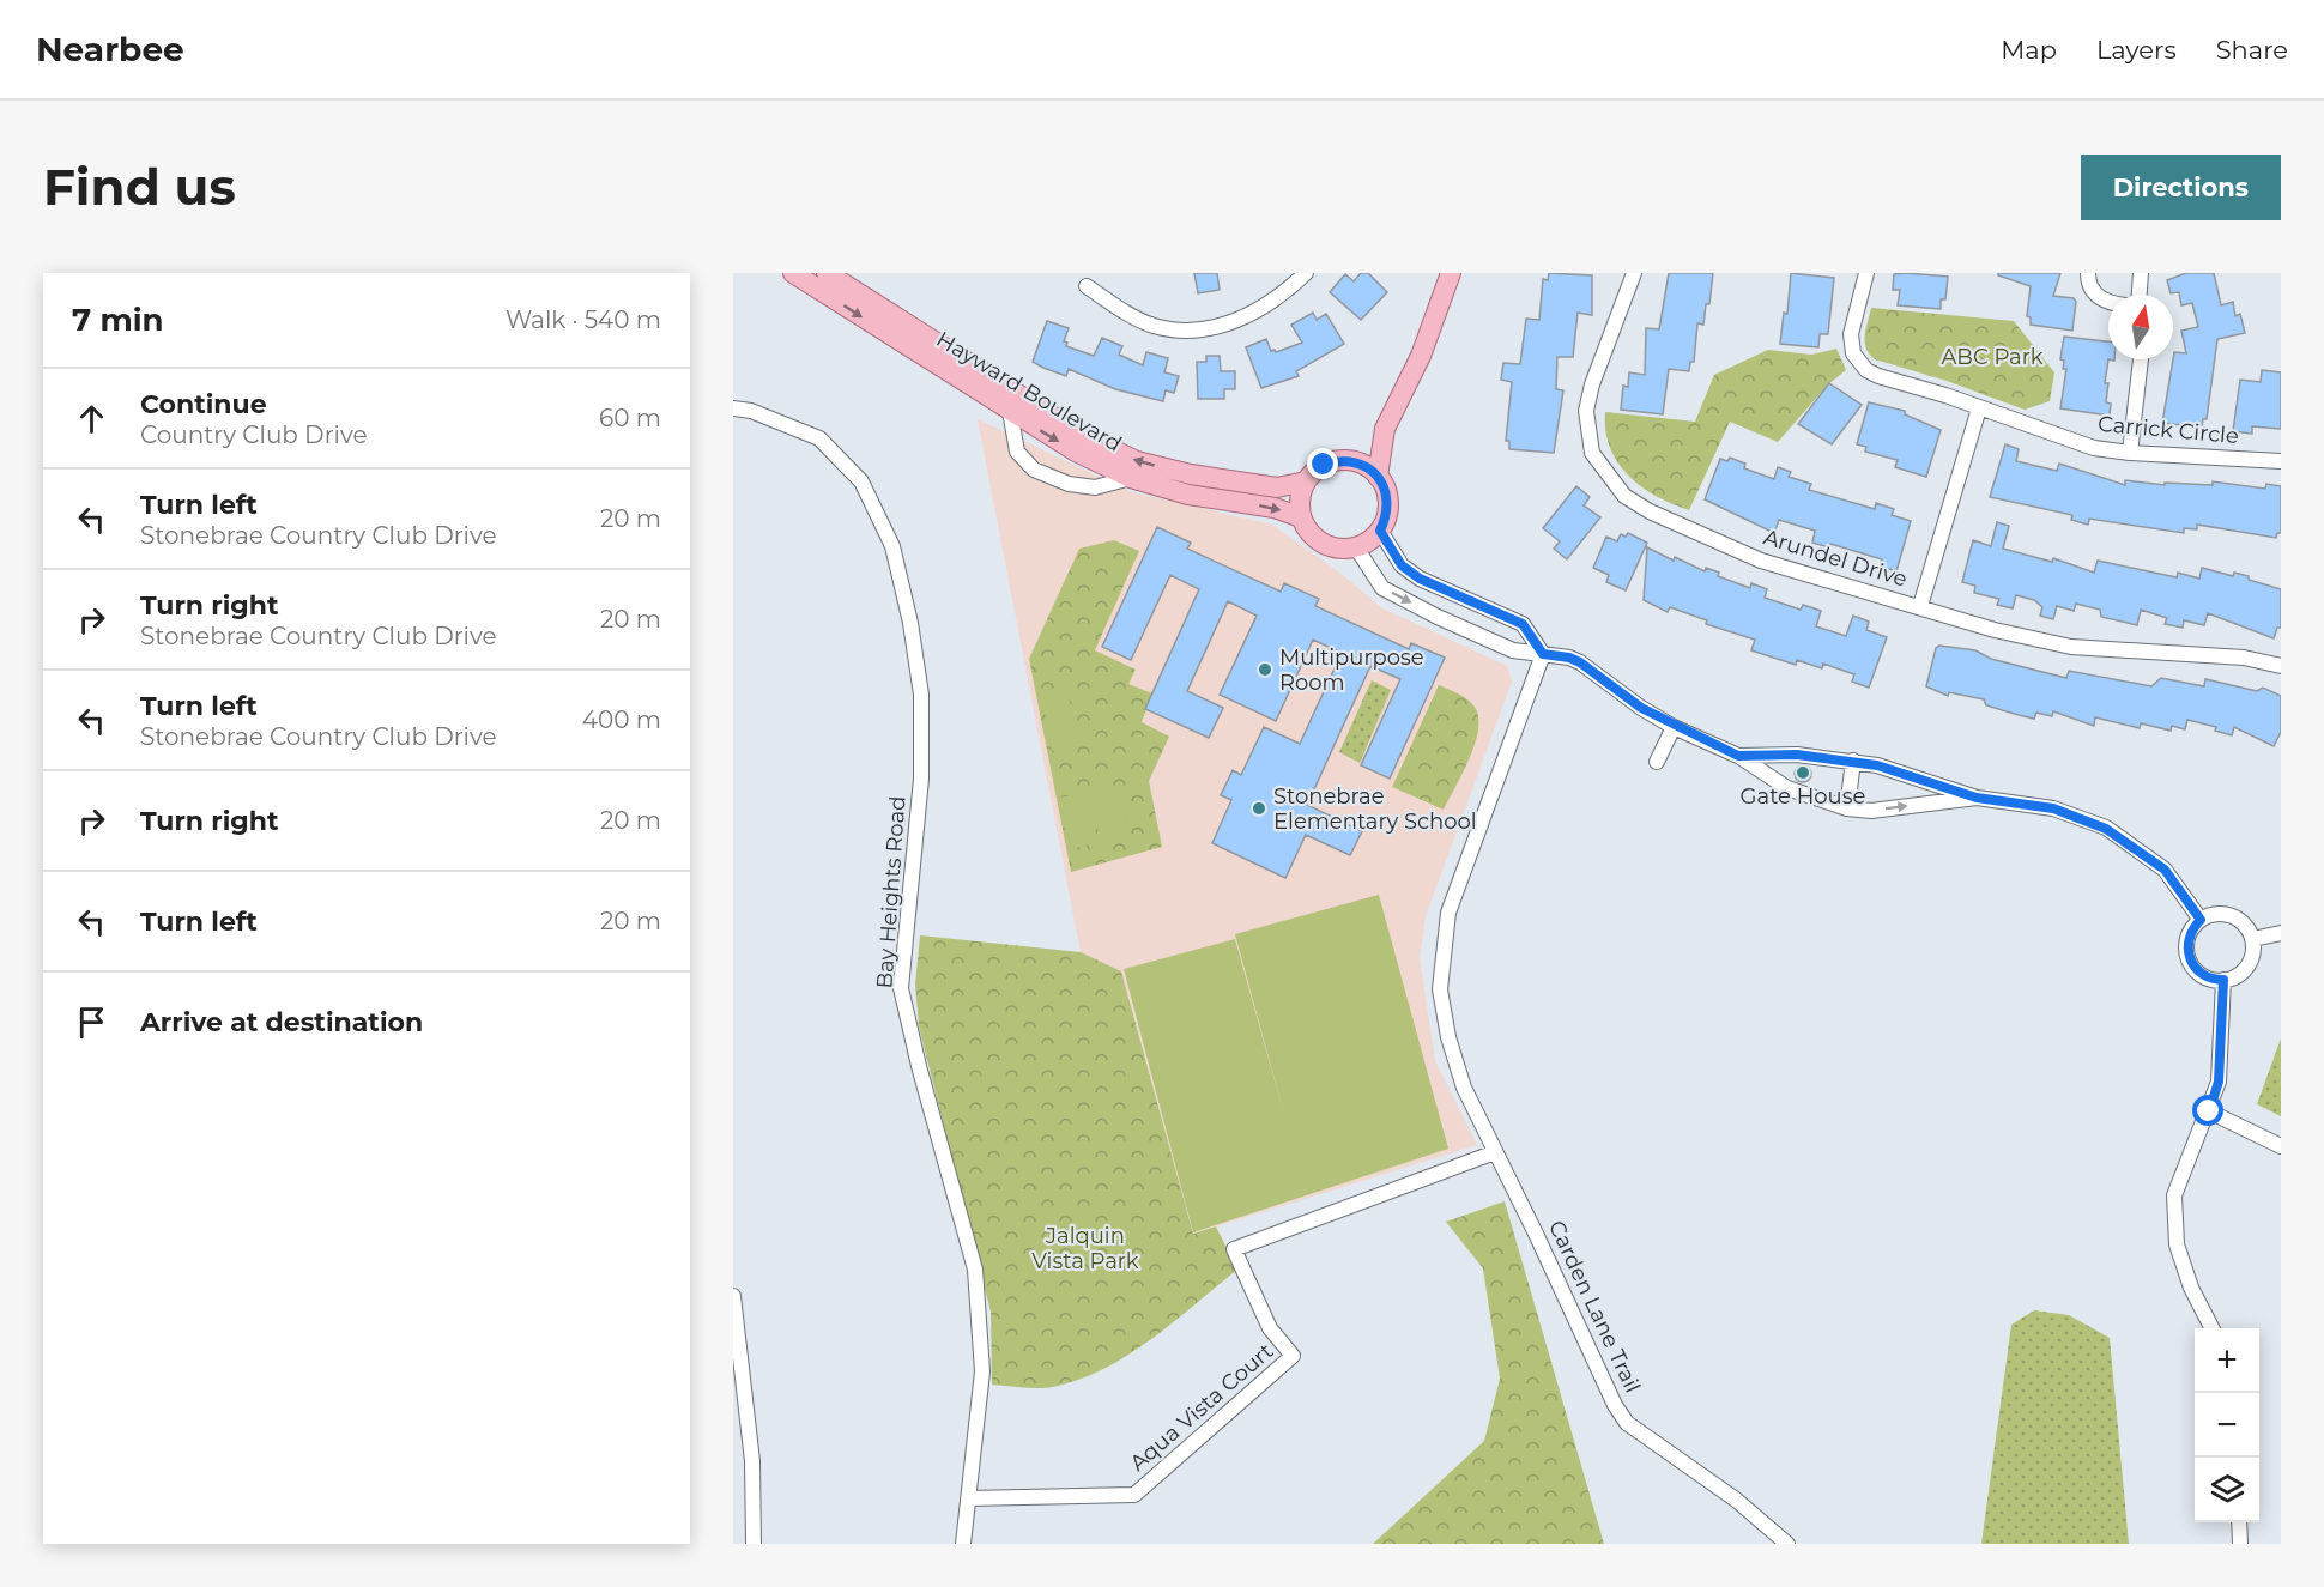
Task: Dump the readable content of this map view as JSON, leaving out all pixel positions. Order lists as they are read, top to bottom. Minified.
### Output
{"streets":{"main road":["Hayward Boulevard"],"street":["Carrick Circle","Arundel Drive","Bay Heights Road","Carden Lane Trail","Aqua Vista Court"]},"crossings":[["Bay Heights Road","Aqua Vista Court"],["Carden Lane Trail","Aqua Vista Court"]],"parks":["ABC Park","Jalquin Vista Park"],"places":["Multipurpose Room","Gate House","Stonebrae Elementary School"],"north":"top","page":{"header":"Nearbee","nav":["Map","Layers","Share"],"buttons":"Directions","title":"Find us","heading":["7 min","Walk · 540 m"],"list":[["Continue","Country Club Drive","60 m"],["Turn left","Stonebrae Country Club Drive","20 m"],["Turn right","Stonebrae Country Club Drive","20 m"],["Turn left","Stonebrae Country Club Drive","400 m"],["Turn right","20 m"],["Turn left","20 m"],"Arrive at destination"],"map_buttons":["+","−"]}}
